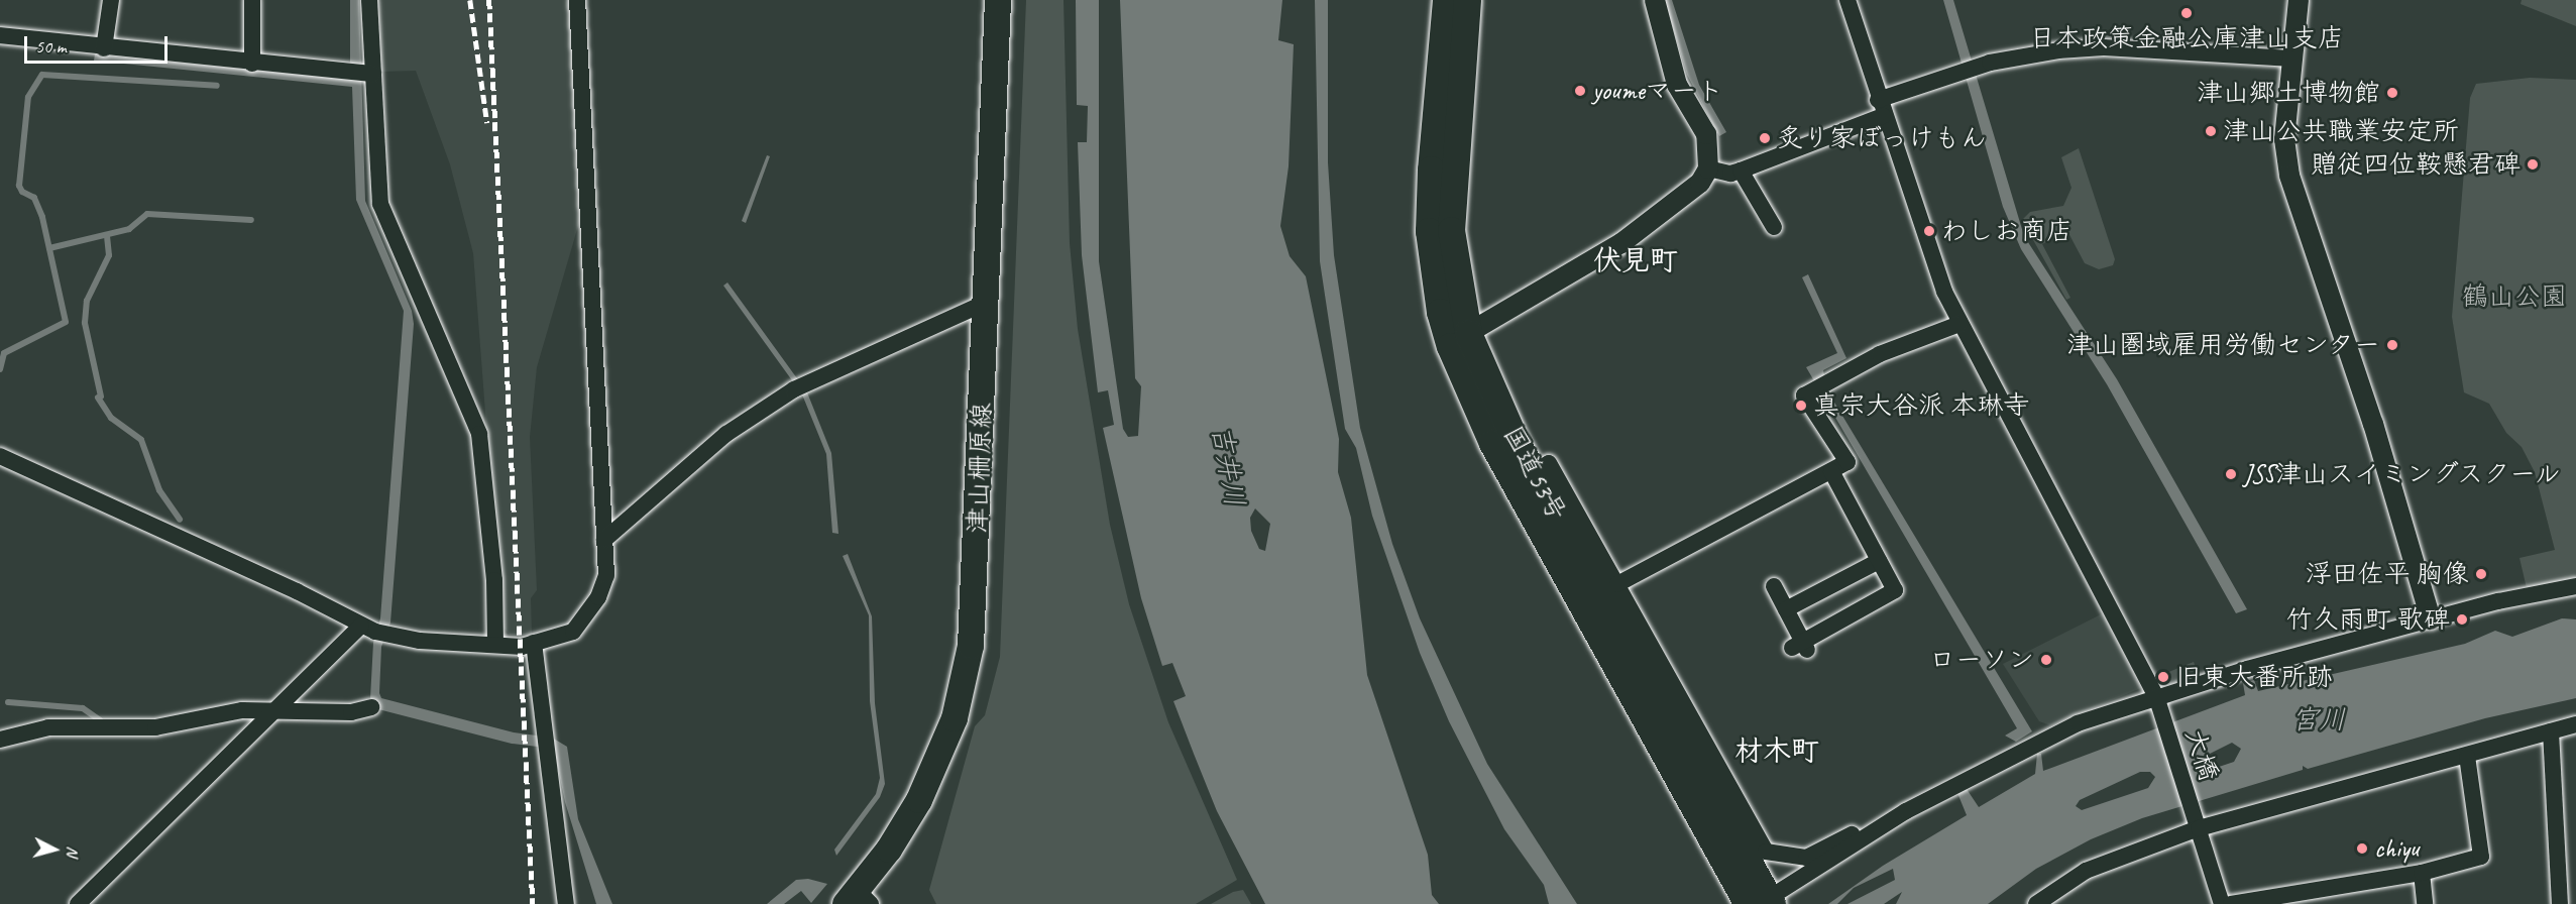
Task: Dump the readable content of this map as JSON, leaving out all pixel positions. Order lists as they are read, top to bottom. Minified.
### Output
{"streets":{"highway":["国道53号"],"main road":["津山柵原線"],"street":["大橋"]},"districts":["伏見町","材木町"],"water":["吉井川","宮川"],"parks":["鶴山公園"],"places":["日本政策金融公庫津山支店","youmeマート","津山郷土博物館","津山公共職業安定所","炙り家ぼっけもん","贈従四位鞍懸君碑","わしお商店","津山圏域雇用労働センター","真宗大谷派 本琳寺","JSS津山スイミングスクール","浮田佐平 胸像","竹久雨町 歌碑","ローソン","旧東大番所跡","chiyu"],"scale_bar":"50 m","north":"right"}
